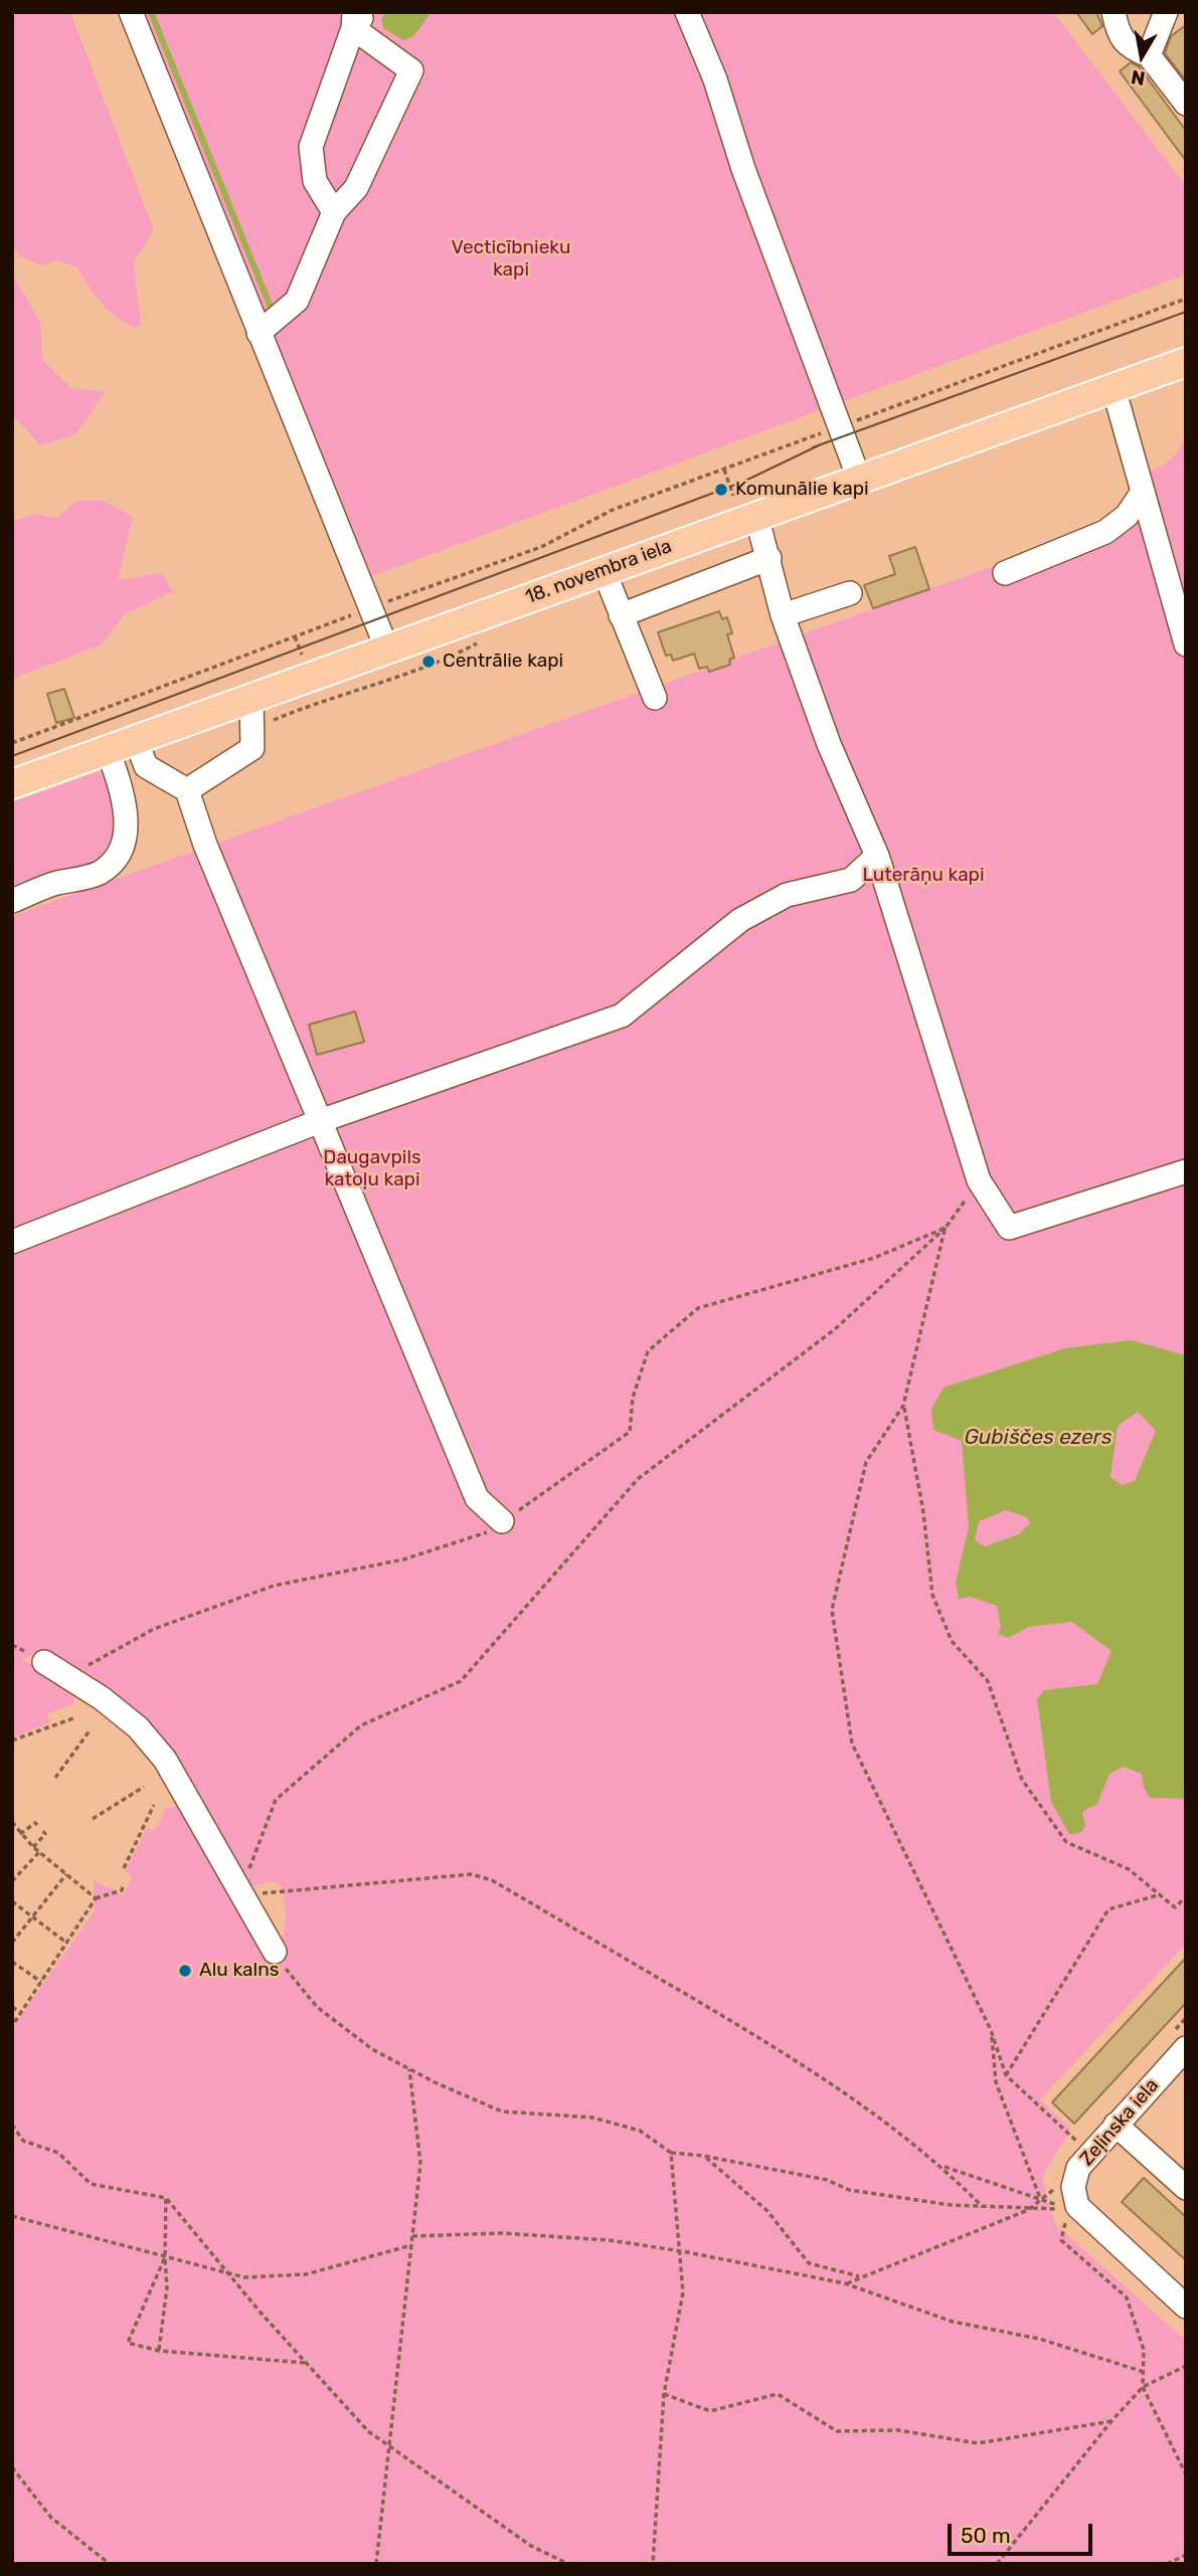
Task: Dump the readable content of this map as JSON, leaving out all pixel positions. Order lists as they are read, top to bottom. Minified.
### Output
{"streets":{"main road":["18. novembra iela"],"street":["Zeļinska iela"]},"water":["Gubiščes ezers"],"parks":["Vecticībnieku kapi","Luterāņu kapi","Daugavpils katoļu kapi"],"places":["Komunālie kapi","Centrālie kapi","Alu kalns"],"scale_bar":"50 m","north":"bottom"}
